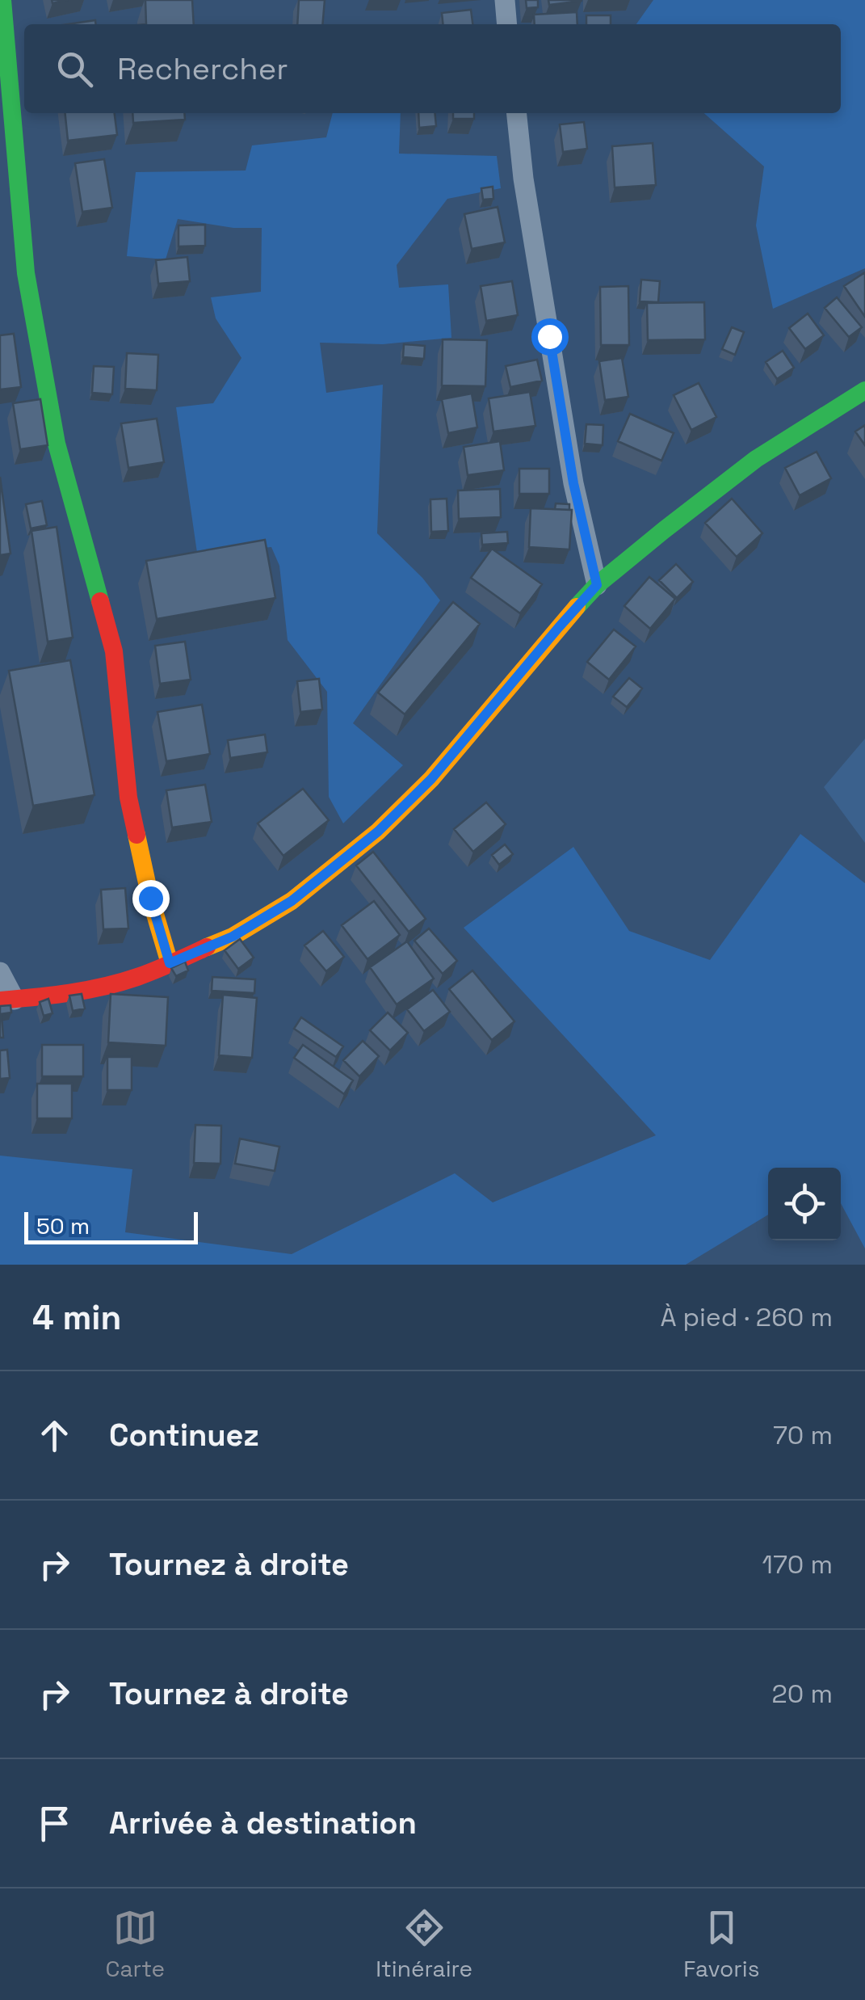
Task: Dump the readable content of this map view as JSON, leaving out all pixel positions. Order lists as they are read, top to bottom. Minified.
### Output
{"scale_bar":"50 m","page":{"search":"Rechercher","scale":"50 m","heading":["4 min","À pied · 260 m"],"list":[["Continuez","70 m"],["Tournez à droite","170 m"],["Tournez à droite","20 m"],"Arrivée à destination"],"nav":["Carte","Itinéraire","Favoris"]}}
